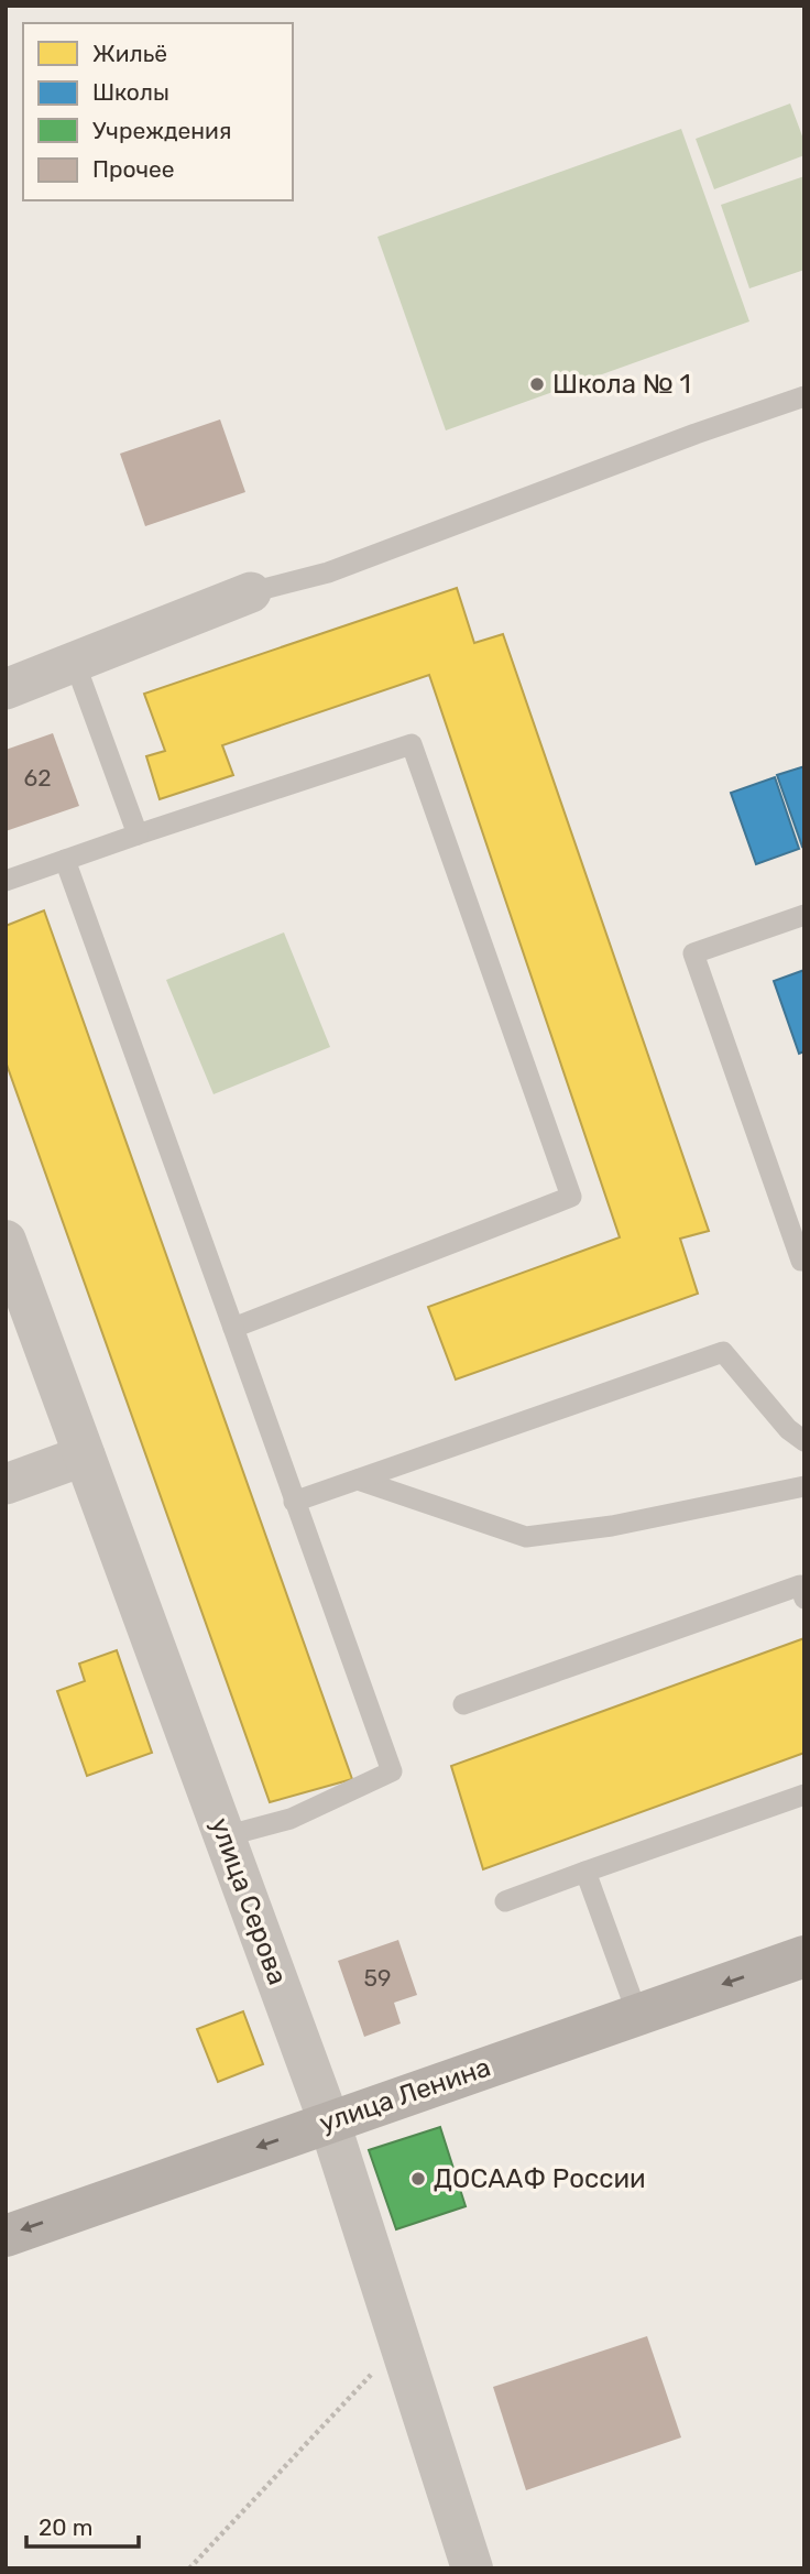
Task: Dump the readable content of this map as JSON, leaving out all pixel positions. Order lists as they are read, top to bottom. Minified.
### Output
{"streets":{"main road":["улица Ленина"],"street":["улица Серова"]},"crossings":[["улица Серова","улица Ленина"]],"one_way":["улица Ленина"],"places":["Школа № 1","ДОСААФ России"],"house_numbers":["62","59"],"legend":["Жильё","Школы","Учреждения","Прочее"],"scale_bar":"20 m"}
